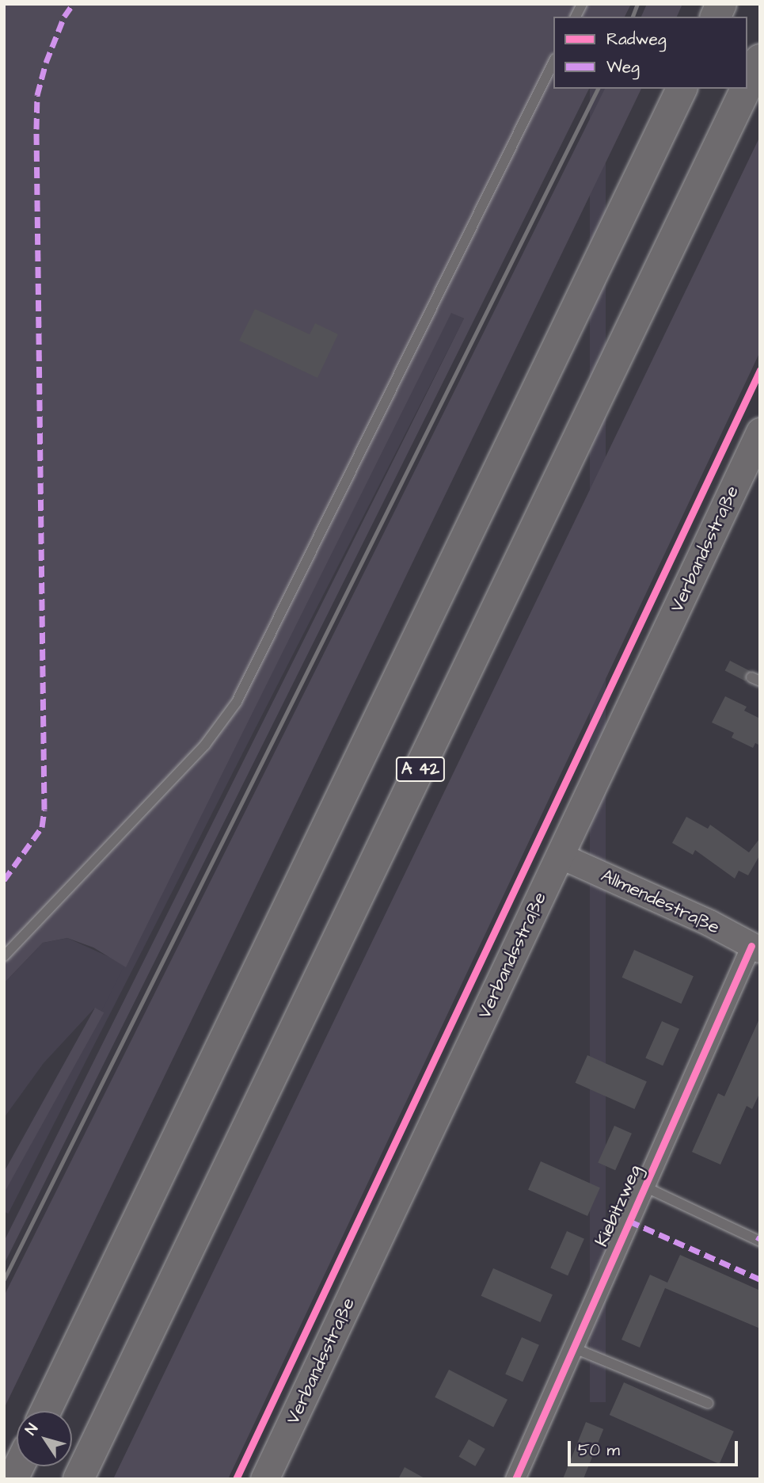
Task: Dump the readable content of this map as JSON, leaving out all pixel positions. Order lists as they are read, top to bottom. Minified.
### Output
{"streets":{"highway":["A 42"],"main road":["Verbandsstraße"],"street":["Allmendestraße","Kiebitzweg"]},"crossings":[["Verbandsstraße","Allmendestraße"],["Allmendestraße","Kiebitzweg"]],"legend":["Radweg","Weg"],"scale_bar":"50 m","north":"top left"}
